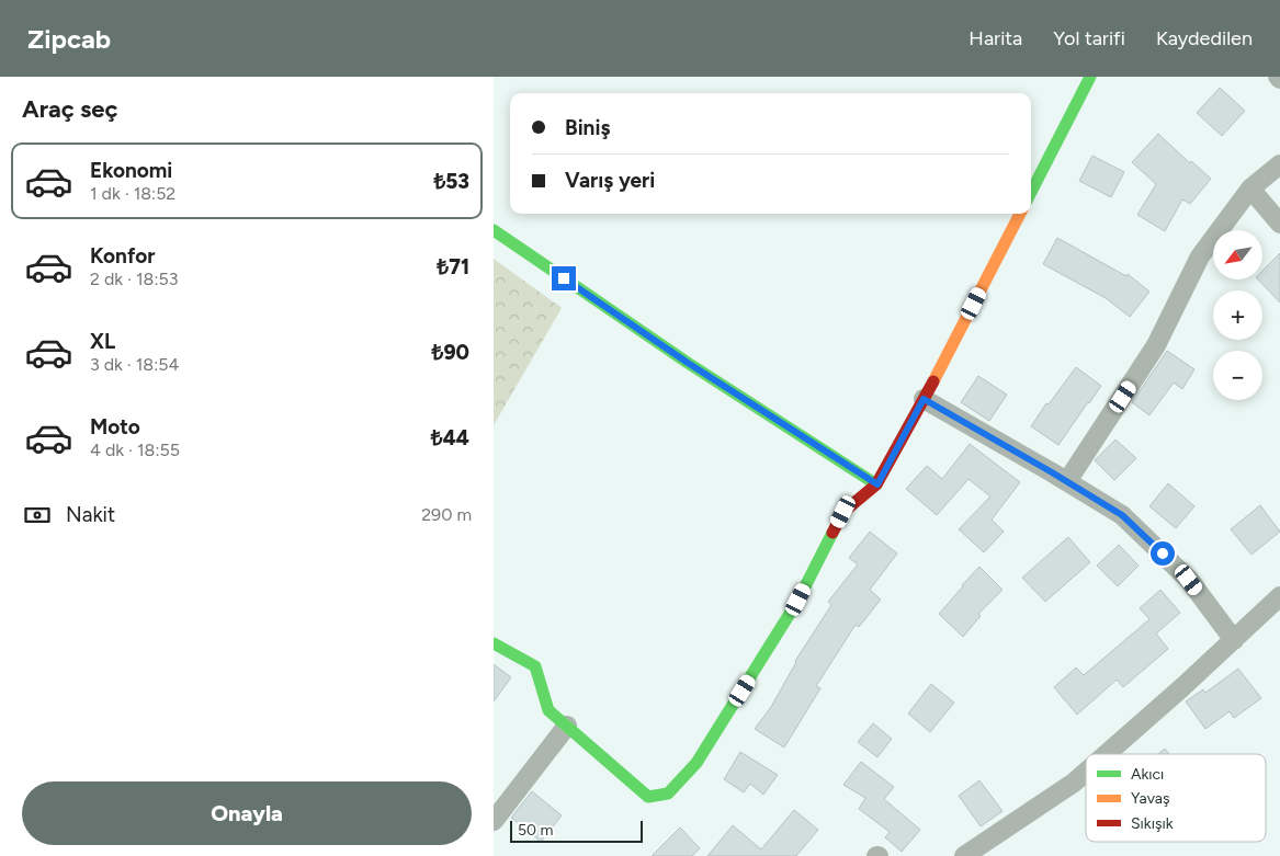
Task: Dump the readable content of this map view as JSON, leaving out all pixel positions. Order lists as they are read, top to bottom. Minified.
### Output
{"legend":["Akıcı","Yavaş","Sıkışık"],"scale_bar":"50 m","north":"bottom left","page":{"header":"Zipcab","nav":["Harita","Yol tarifi","Kaydedilen"],"heading":"Araç seç","banner":["Biniş","Varış yeri"],"list":[{"name":"Ekonomi","note":"1 dk · 18:52","value":"₺53"},{"name":"Konfor","note":"2 dk · 18:53","value":"₺71"},{"name":"XL","note":"3 dk · 18:54","value":"₺90"},{"name":"Moto","note":"4 dk · 18:55","value":"₺44"}],"map_buttons":["+","−"],"pay":["Nakit","290 m"],"buttons":"Onayla","scale":"50 m"}}
